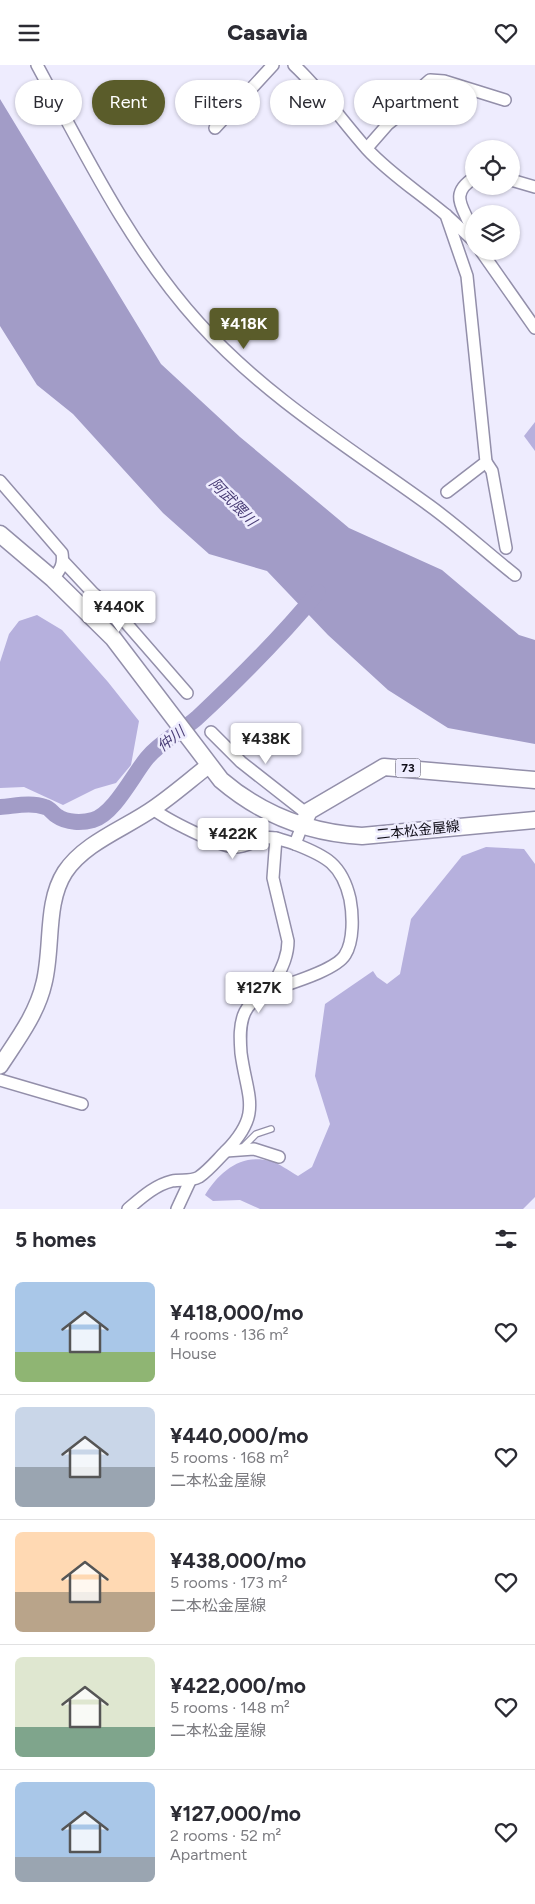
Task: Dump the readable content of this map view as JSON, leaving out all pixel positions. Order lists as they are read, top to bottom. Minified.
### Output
{"streets":{"main road":["73","二本松金屋線"]},"crossings":[["73","二本松金屋線"]],"water":["阿武隈川","仲川"],"page":{"header":"Casavia","chip":["Buy","Rent","Filters","New","Apartment"],"price":["¥418K","¥440K","¥438K","¥422K","¥127K"],"heading":"5 homes","list":[{"name":"¥418,000/mo","note":"4 rooms · 136 m² · House"},{"name":"¥440,000/mo","note":"5 rooms · 168 m² · 二本松金屋線"},{"name":"¥438,000/mo","note":"5 rooms · 173 m² · 二本松金屋線"},{"name":"¥422,000/mo","note":"5 rooms · 148 m² · 二本松金屋線"},{"name":"¥127,000/mo","note":"2 rooms · 52 m² · Apartment"}]}}
